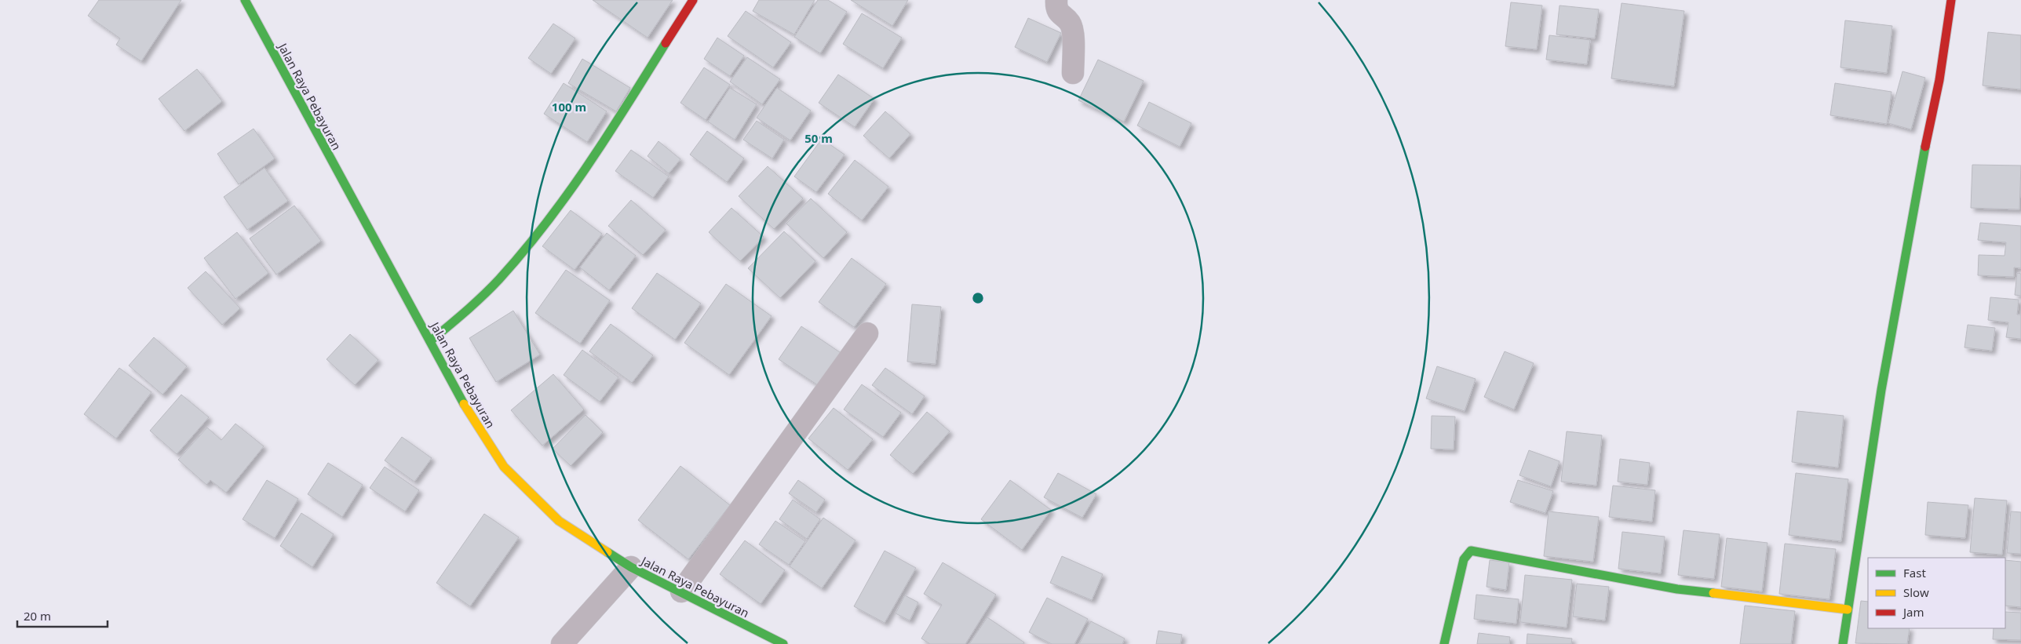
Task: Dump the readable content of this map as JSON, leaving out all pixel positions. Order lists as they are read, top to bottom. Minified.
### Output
{"streets":{"street":["Jalan Raya Pebayuran"]},"legend":["Fast","Slow","Jam"],"scale_bar":"20 m","rings":["100 m","50 m"]}
